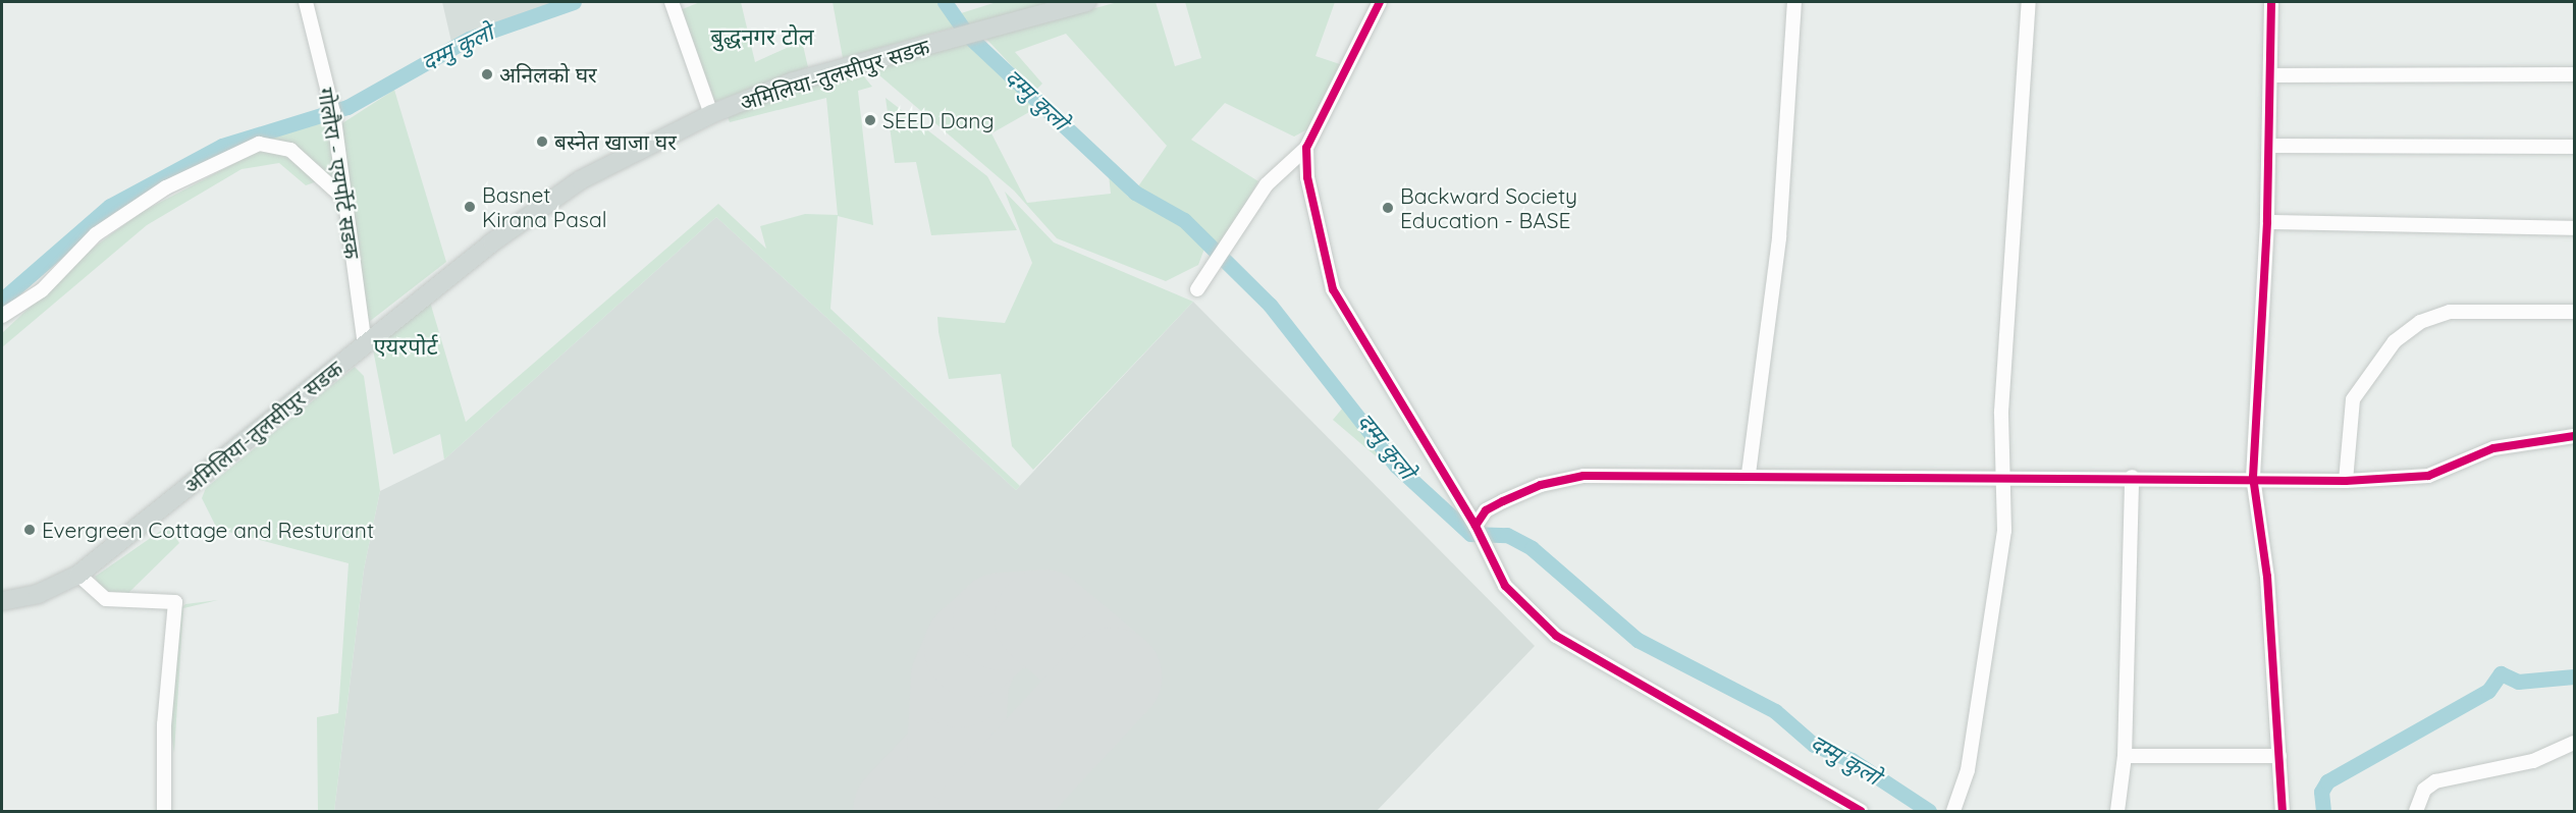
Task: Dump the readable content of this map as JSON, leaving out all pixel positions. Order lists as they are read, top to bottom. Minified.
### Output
{"streets":{"main road":["अमिलिया-तुलसीपुर सडक"],"street":["गोलौरा - एयर्पोर्ट सडक"]},"crossings":[["अमिलिया-तुलसीपुर सडक","गोलौरा - एयर्पोर्ट सडक"]],"districts":["बुद्धनगर टोल","एयरपोर्ट"],"water":["दम्मु कुलो"],"places":["अनिलको घर","SEED Dang","बस्‍नेत खाजा घर","Basnet Kirana Pasal","Backward Society Education - BASE","Evergreen Cottage and Resturant"]}
